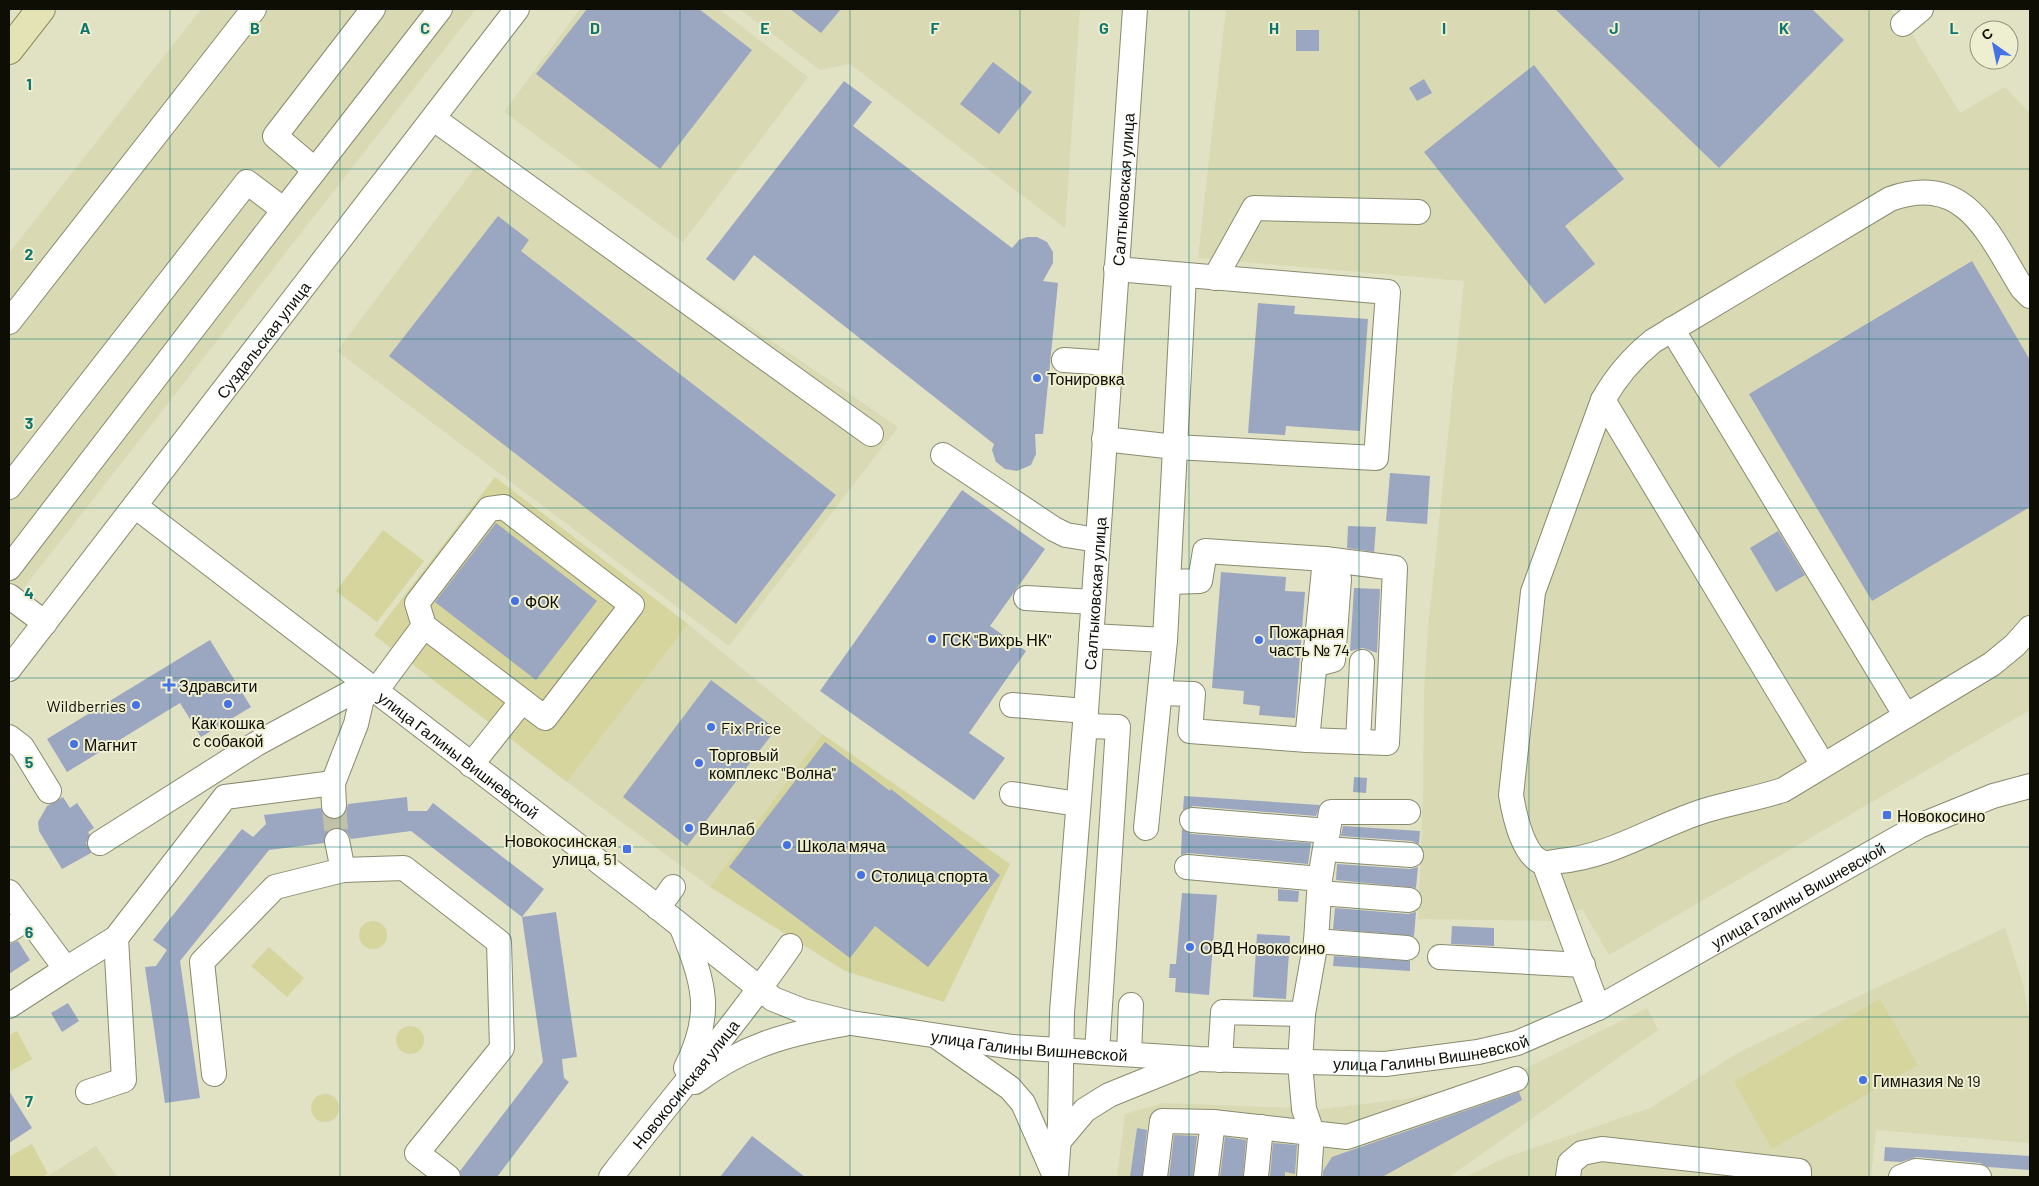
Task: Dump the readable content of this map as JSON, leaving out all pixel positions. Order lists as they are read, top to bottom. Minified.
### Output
{"streets":{"street":["Салтыковская улица","Суздальская улица","улица Галины Вишневской","Новокосинская улица"]},"crossings":[["Салтыковская улица","улица Галины Вишневской"],["Суздальская улица","улица Галины Вишневской"],["улица Галины Вишневской","Новокосинская улица"]],"places":{"other":["Тонировка","ФОК","ГСК \"Вихрь НК\"","Пожарная часть № 74","Как кошка с собакой","Wildberries","Fix Price","Магнит","Торговый комплекс \"Волна\"","Винлаб","Школа мяча","Столица спорта","ОВД Новокосино","Гимназия № 19"],"health":["Здравсити"],"transit":["Новокосино","Новокосинская улица, 51"]},"north":"top left","grid":{"columns":["A","B","C","D","E","F","G","H","I","J","K","L"],"rows":["1","2","3","4","5","6","7"]}}
